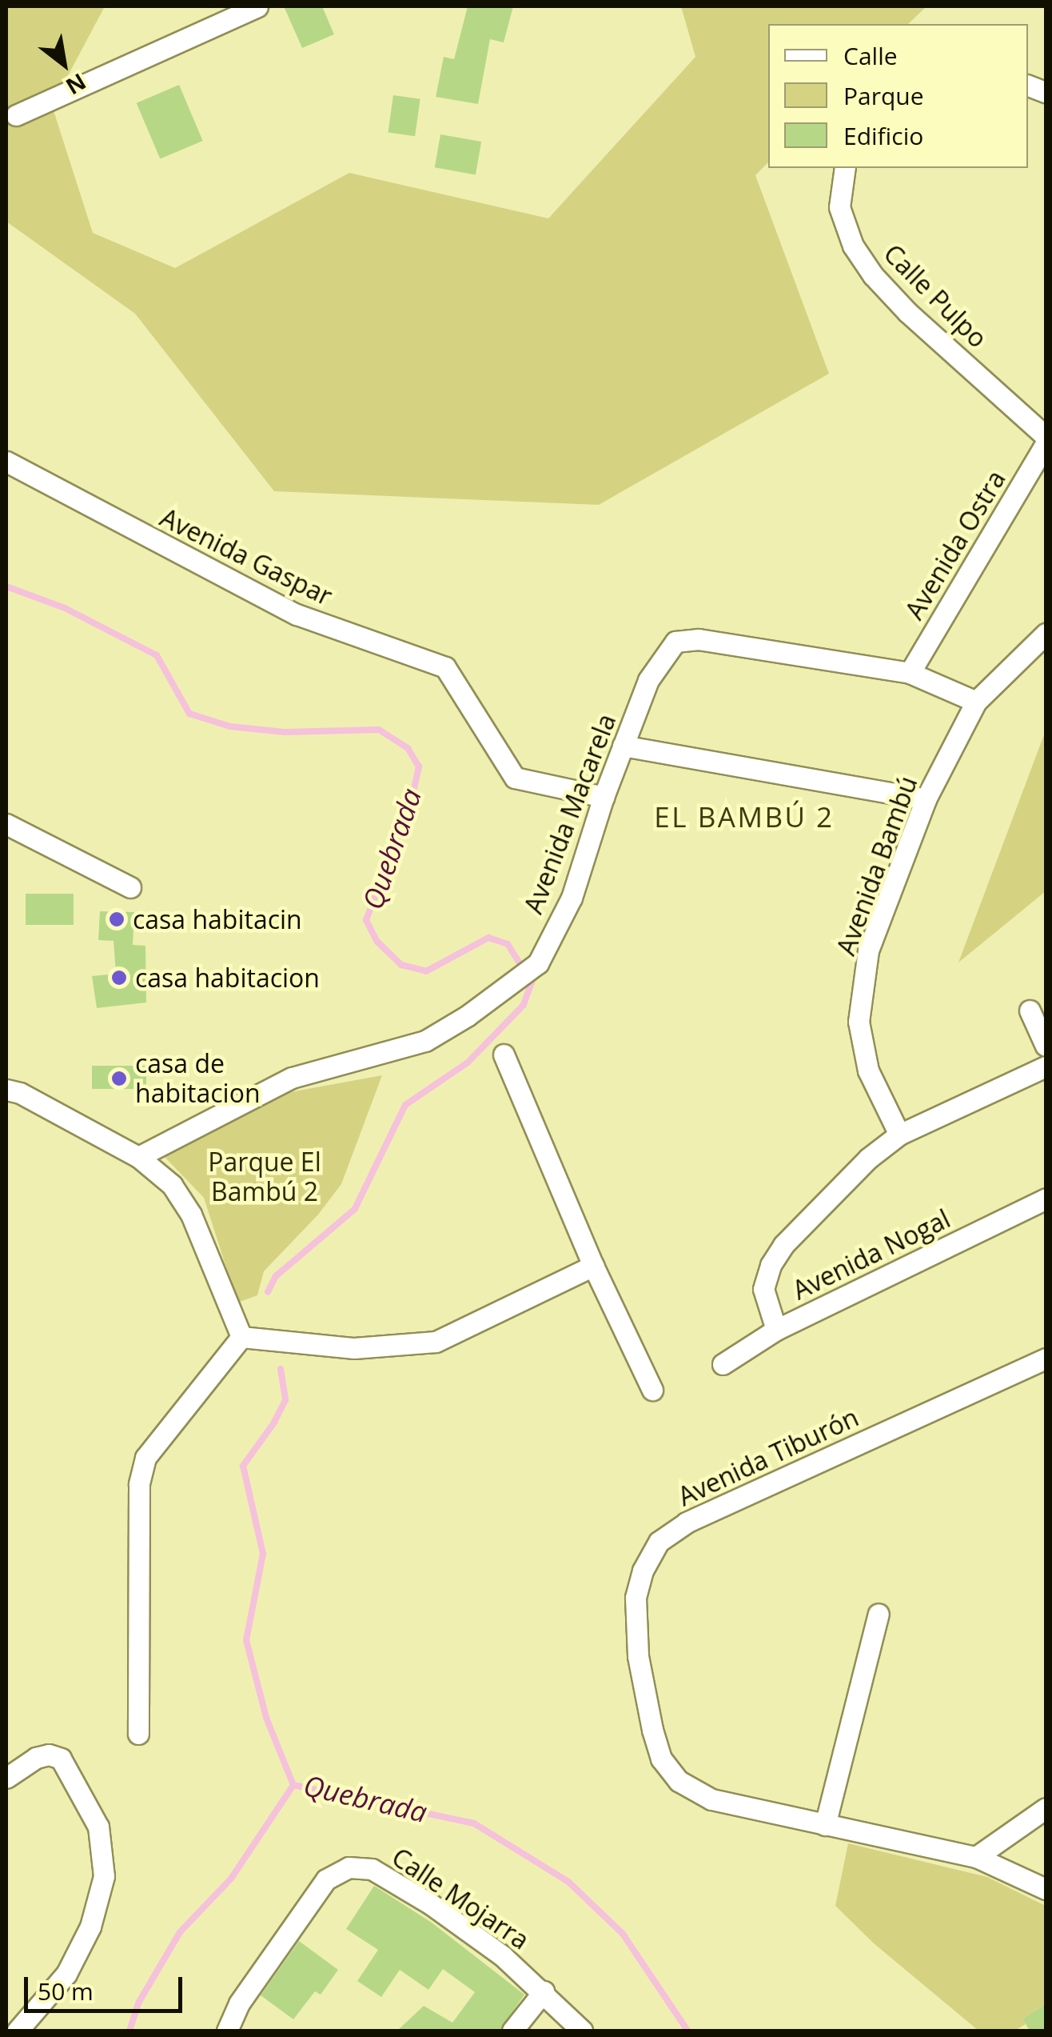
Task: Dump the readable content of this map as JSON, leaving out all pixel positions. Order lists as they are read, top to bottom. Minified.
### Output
{"streets":{"street":["Calle Pulpo","Avenida Ostra","Avenida Gaspar","Avenida Macarela","Avenida Bambú","Avenida Nogal","Avenida Tiburón","Calle Mojarra"]},"crossings":[["Avenida Ostra","Avenida Macarela"],["Avenida Gaspar","Avenida Macarela"],["Avenida Macarela","Avenida Bambú"]],"districts":["EL BAMBÚ 2"],"water":["Quebrada"],"parks":["Parque El Bambú 2"],"places":["casa habitacin","casa habitacion","casa de habitacion"],"legend":["Calle","Parque","Edificio"],"scale_bar":"50 m","north":"bottom right"}
